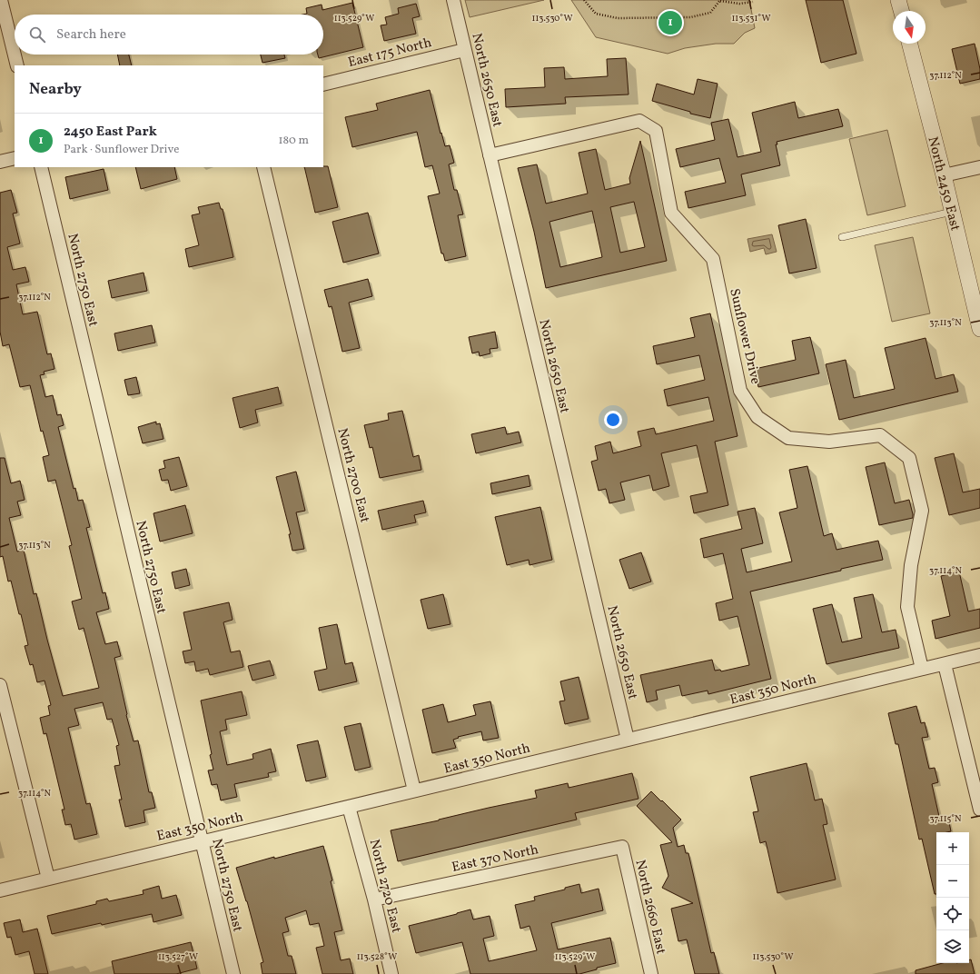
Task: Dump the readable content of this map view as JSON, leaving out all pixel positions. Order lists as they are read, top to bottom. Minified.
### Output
{"streets":{"street":["East 175 North","North 2650 East","North 2450 East","North 2750 East","Sunflower Drive","North 2700 East","East 350 North","East 370 North","North 2720 East","North 2660 East"]},"crossings":[["East 175 North","North 2650 East"],["North 2650 East","Sunflower Drive"],["North 2650 East","East 350 North"],["North 2750 East","East 350 North"],["Sunflower Drive","East 350 North"],["North 2700 East","East 350 North"],["East 350 North","North 2720 East"],["East 370 North","North 2720 East"],["East 370 North","North 2660 East"]],"north":"bottom","page":{"pins":"1","search":"Search here","heading":"Nearby","list":[{"mark":"1","name":"2450 East Park","note":"Park · Sunflower Drive","value":"180 m"}],"map_buttons":["+","−"]},"coordinates":["113.529°W","113.530°W","113.531°W","37.112°N","37.113°N","37.114°N","37.115°N","113.527°W","113.528°W"]}
